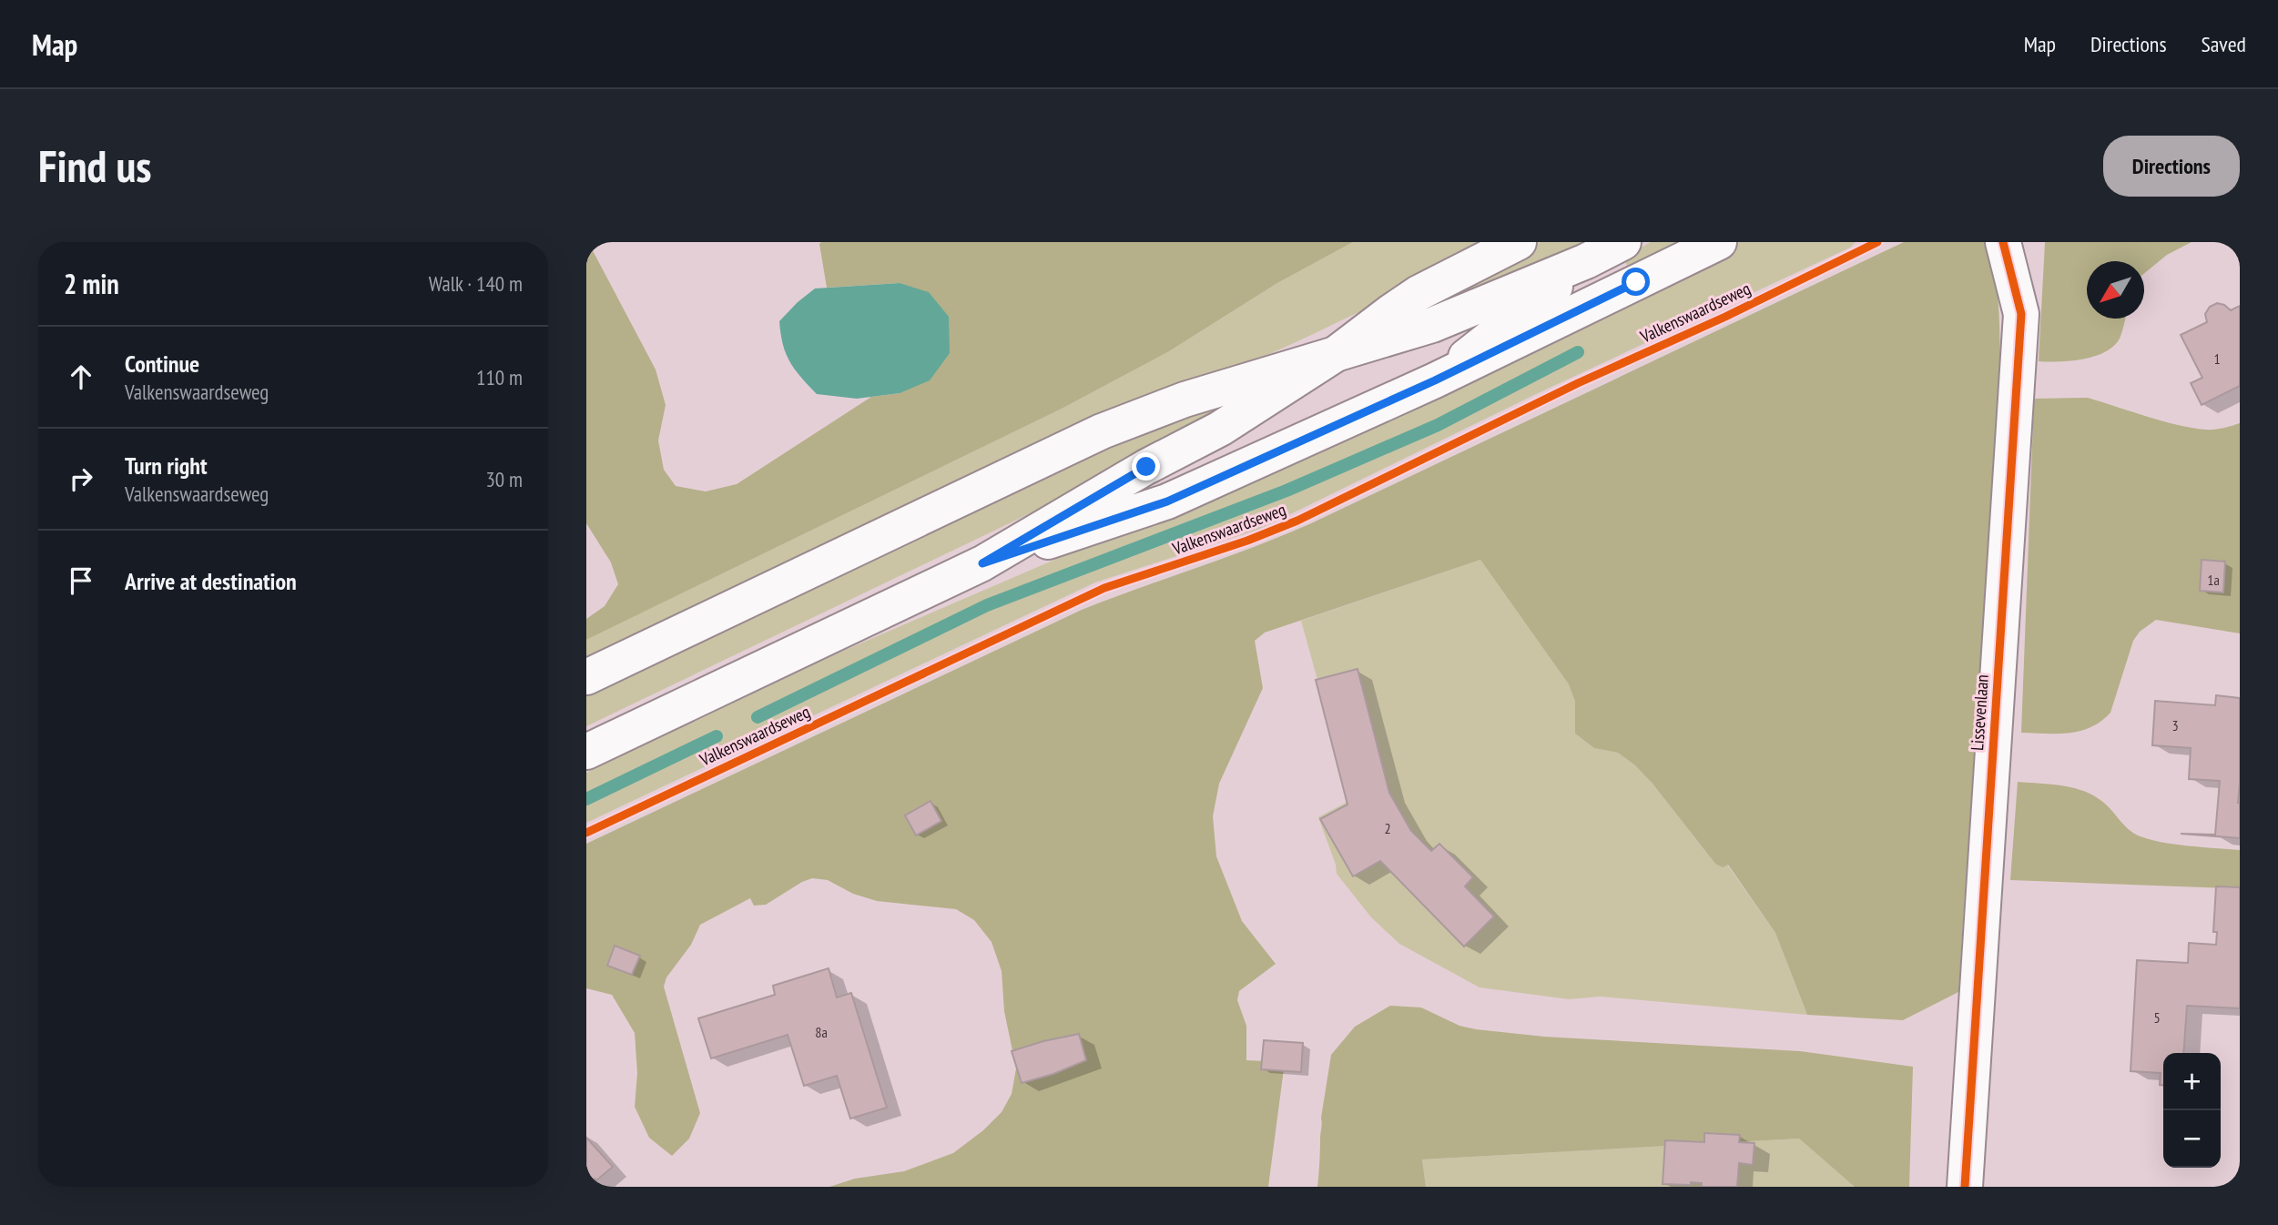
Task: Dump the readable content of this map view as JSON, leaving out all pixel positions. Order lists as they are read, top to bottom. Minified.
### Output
{"streets":{"main road":["Lissevenlaan"],"cycle path":["Valkenswaardseweg"]},"house_numbers":["1","1a","3","2","5","8a"],"north":"bottom left","page":{"header":"Map","nav":["Map","Directions","Saved"],"buttons":"Directions","title":"Find us","heading":["2 min","Walk · 140 m"],"list":[["Continue","Valkenswaardseweg","110 m"],["Turn right","Valkenswaardseweg","30 m"],"Arrive at destination"],"map_buttons":["+","−"]}}
